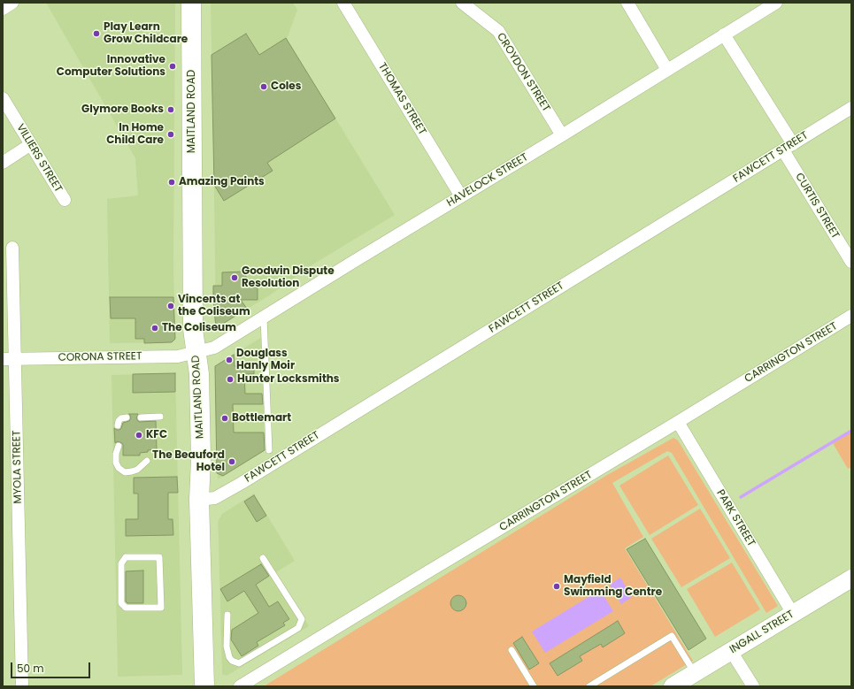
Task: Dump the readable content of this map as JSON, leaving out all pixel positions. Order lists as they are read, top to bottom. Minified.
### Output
{"streets":{"main road":["MAITLAND ROAD","INGALL STREET"],"street":["CROYDON STREET","THOMAS STREET","FAWCETT STREET","VILLIERS STREET","HAVELOCK STREET","CURTIS STREET","CARRINGTON STREET","CORONA STREET","MYOLA STREET","PARK STREET"]},"crossings":[["CROYDON STREET","HAVELOCK STREET"],["THOMAS STREET","HAVELOCK STREET"],["MAITLAND ROAD","FAWCETT STREET"],["MAITLAND ROAD","HAVELOCK STREET"],["MAITLAND ROAD","CORONA STREET"],["FAWCETT STREET","CURTIS STREET"],["HAVELOCK STREET","CURTIS STREET"],["HAVELOCK STREET","CORONA STREET"],["CARRINGTON STREET","PARK STREET"],["CORONA STREET","MYOLA STREET"],["PARK STREET","INGALL STREET"]],"places":["Play Learn Grow Childcare","Innovative Computer Solutions","Coles","Glymore Books","In Home Child Care","Amazing Paints","Goodwin Dispute Resolution","Vincents at the Coliseum","The Coliseum","Douglass Hanly Moir","Hunter Locksmiths","Bottlemart","KFC","The Beauford Hotel","Mayfield Swimming Centre"],"scale_bar":"50 m"}
